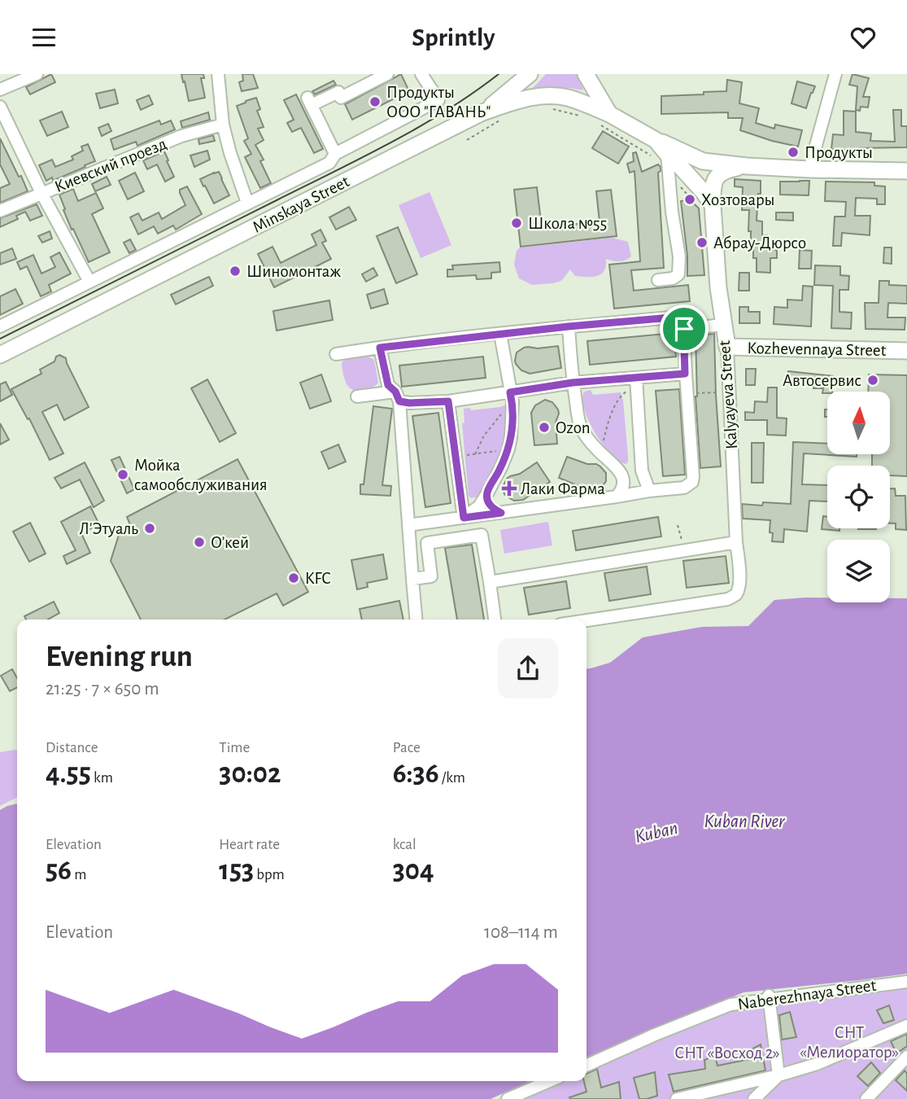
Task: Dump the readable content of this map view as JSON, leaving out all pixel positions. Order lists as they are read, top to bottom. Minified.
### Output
{"streets":{"main road":["Minskaya Street","Kozhevennaya Street","Kalyayeva Street"],"street":["Киевский проезд","Naberezhnaya Street"]},"crossings":[["Kozhevennaya Street","Kalyayeva Street"]],"water":["Kuban River","Kuban"],"parks":["СНТ «Мелиоратор»","СНТ «Восход 2»"],"places":{"other":["Продукты ООО \"ГАВАНЬ\"","Продукты","Хозтовары","Школа №55","Абрау-Дюрсо","Шиномонтаж","Автосервис","Ozon","Мойка самообслуживания","Л'Этуаль","О’кей","KFC"],"health":["Лаки Фарма"]},"north":"top","page":{"header":"Sprintly","heading":["Evening run","21:25 · 7 × 650 m"],"stats":[["Distance","4.55 km"],["Time","30:02"],["Pace","6:36 /km"],["Elevation","56 m"],["Heart rate","153 bpm"],["kcal","304"]],"chart":["Elevation","108–114 m"]}}
